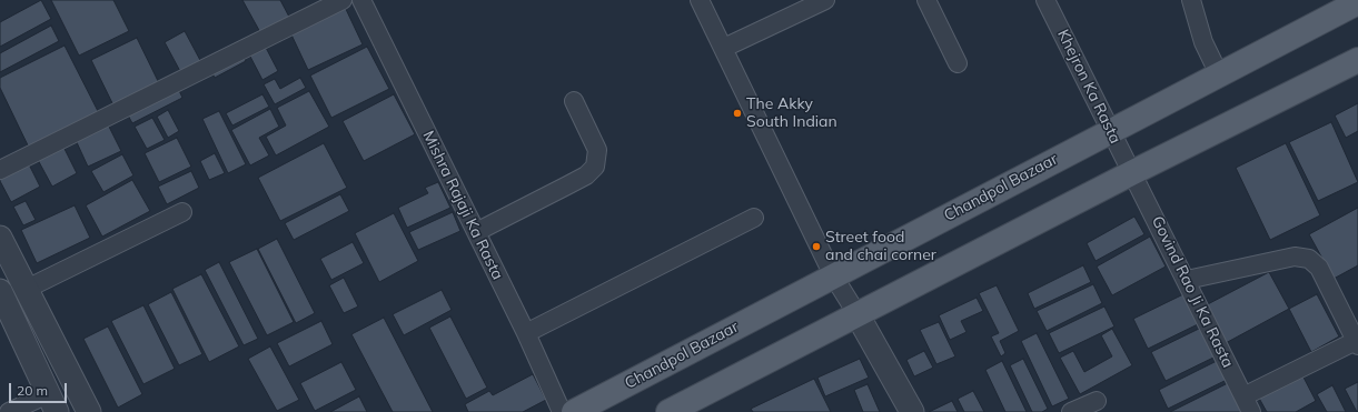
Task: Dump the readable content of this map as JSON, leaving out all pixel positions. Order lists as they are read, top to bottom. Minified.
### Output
{"streets":{"main road":["Chandpol Bazaar"],"street":["Khejron Ka Rasta","Mishra Rajaji Ka Rasta","Govind Rao Ji Ka Rasta"]},"crossings":[["Khejron Ka Rasta","Chandpol Bazaar"],["Khejron Ka Rasta","Govind Rao Ji Ka Rasta"]],"places":["The Akky South Indian","Street food and chai corner"],"scale_bar":"20 m"}
